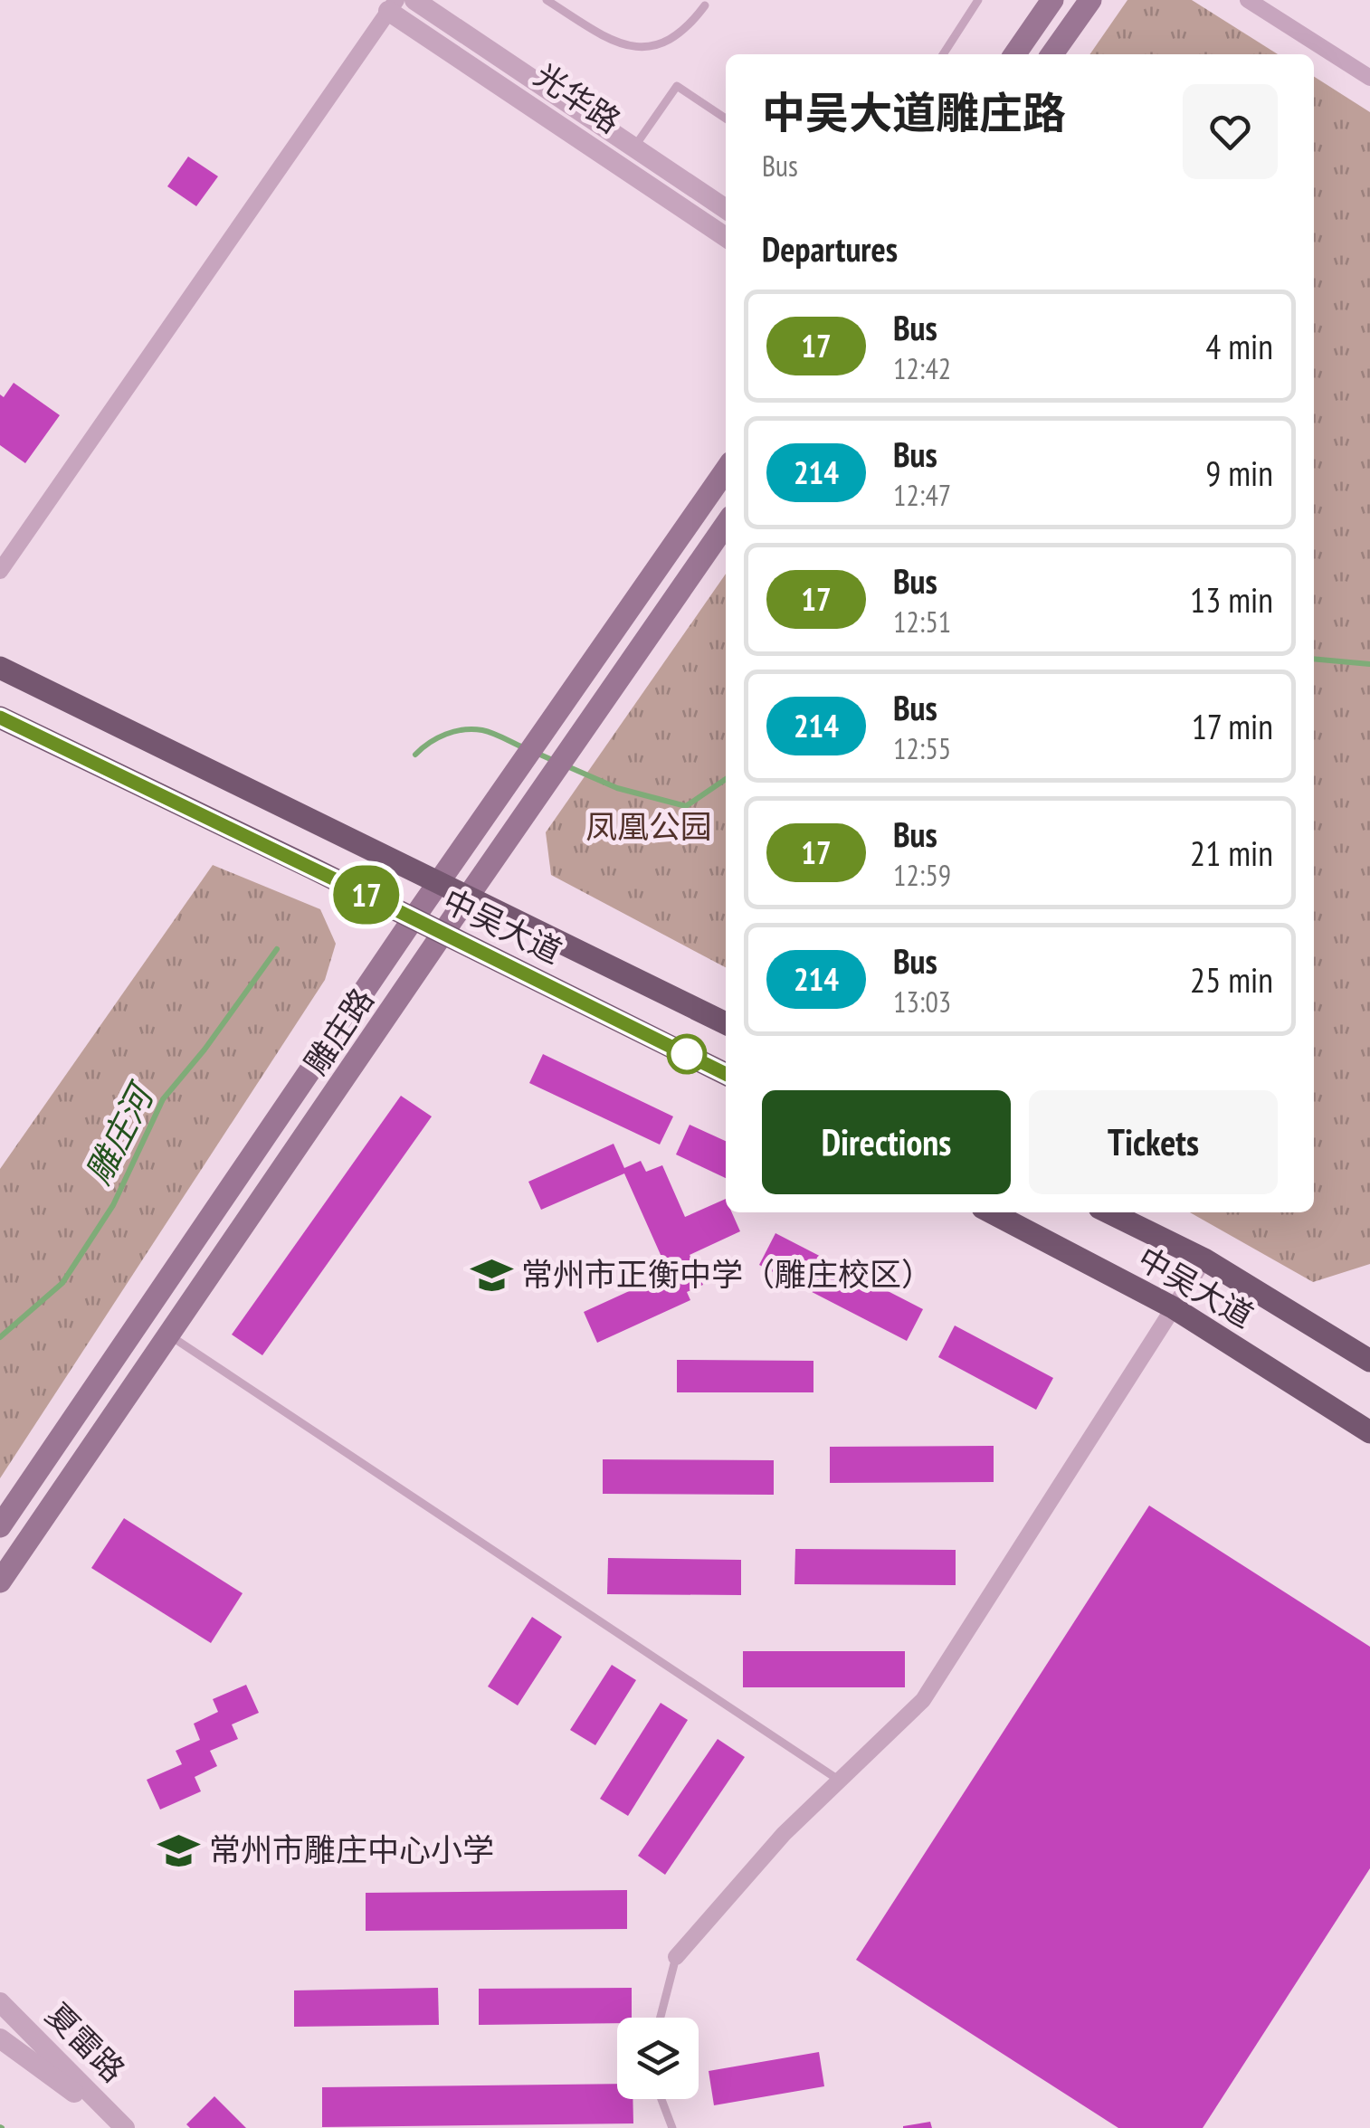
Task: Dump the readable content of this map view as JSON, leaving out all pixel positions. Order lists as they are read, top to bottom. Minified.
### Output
{"streets":{"main road":["中吴大道","雕庄路"],"street":["光华路","夏雷路"]},"crossings":[["中吴大道","雕庄路"]],"water":["雕庄河"],"parks":["凤凰公园"],"places":{"school or university":["常州市正衡中学（雕庄校区）","常州市雕庄中心小学"]},"lines":["bus line 17"],"page":{"on_map":"17","heading":[["中吴大道雕庄路","Bus"],"Departures"],"list":[{"mark":"17","name":"Bus","note":"12:42","value":"4 min"},{"mark":"214","name":"Bus","note":"12:47","value":"9 min"},{"mark":"17","name":"Bus","note":"12:51","value":"13 min"},{"mark":"214","name":"Bus","note":"12:55","value":"17 min"},{"mark":"17","name":"Bus","note":"12:59","value":"21 min"},{"mark":"214","name":"Bus","note":"13:03","value":"25 min"}],"buttons":["Directions","Tickets"]}}
